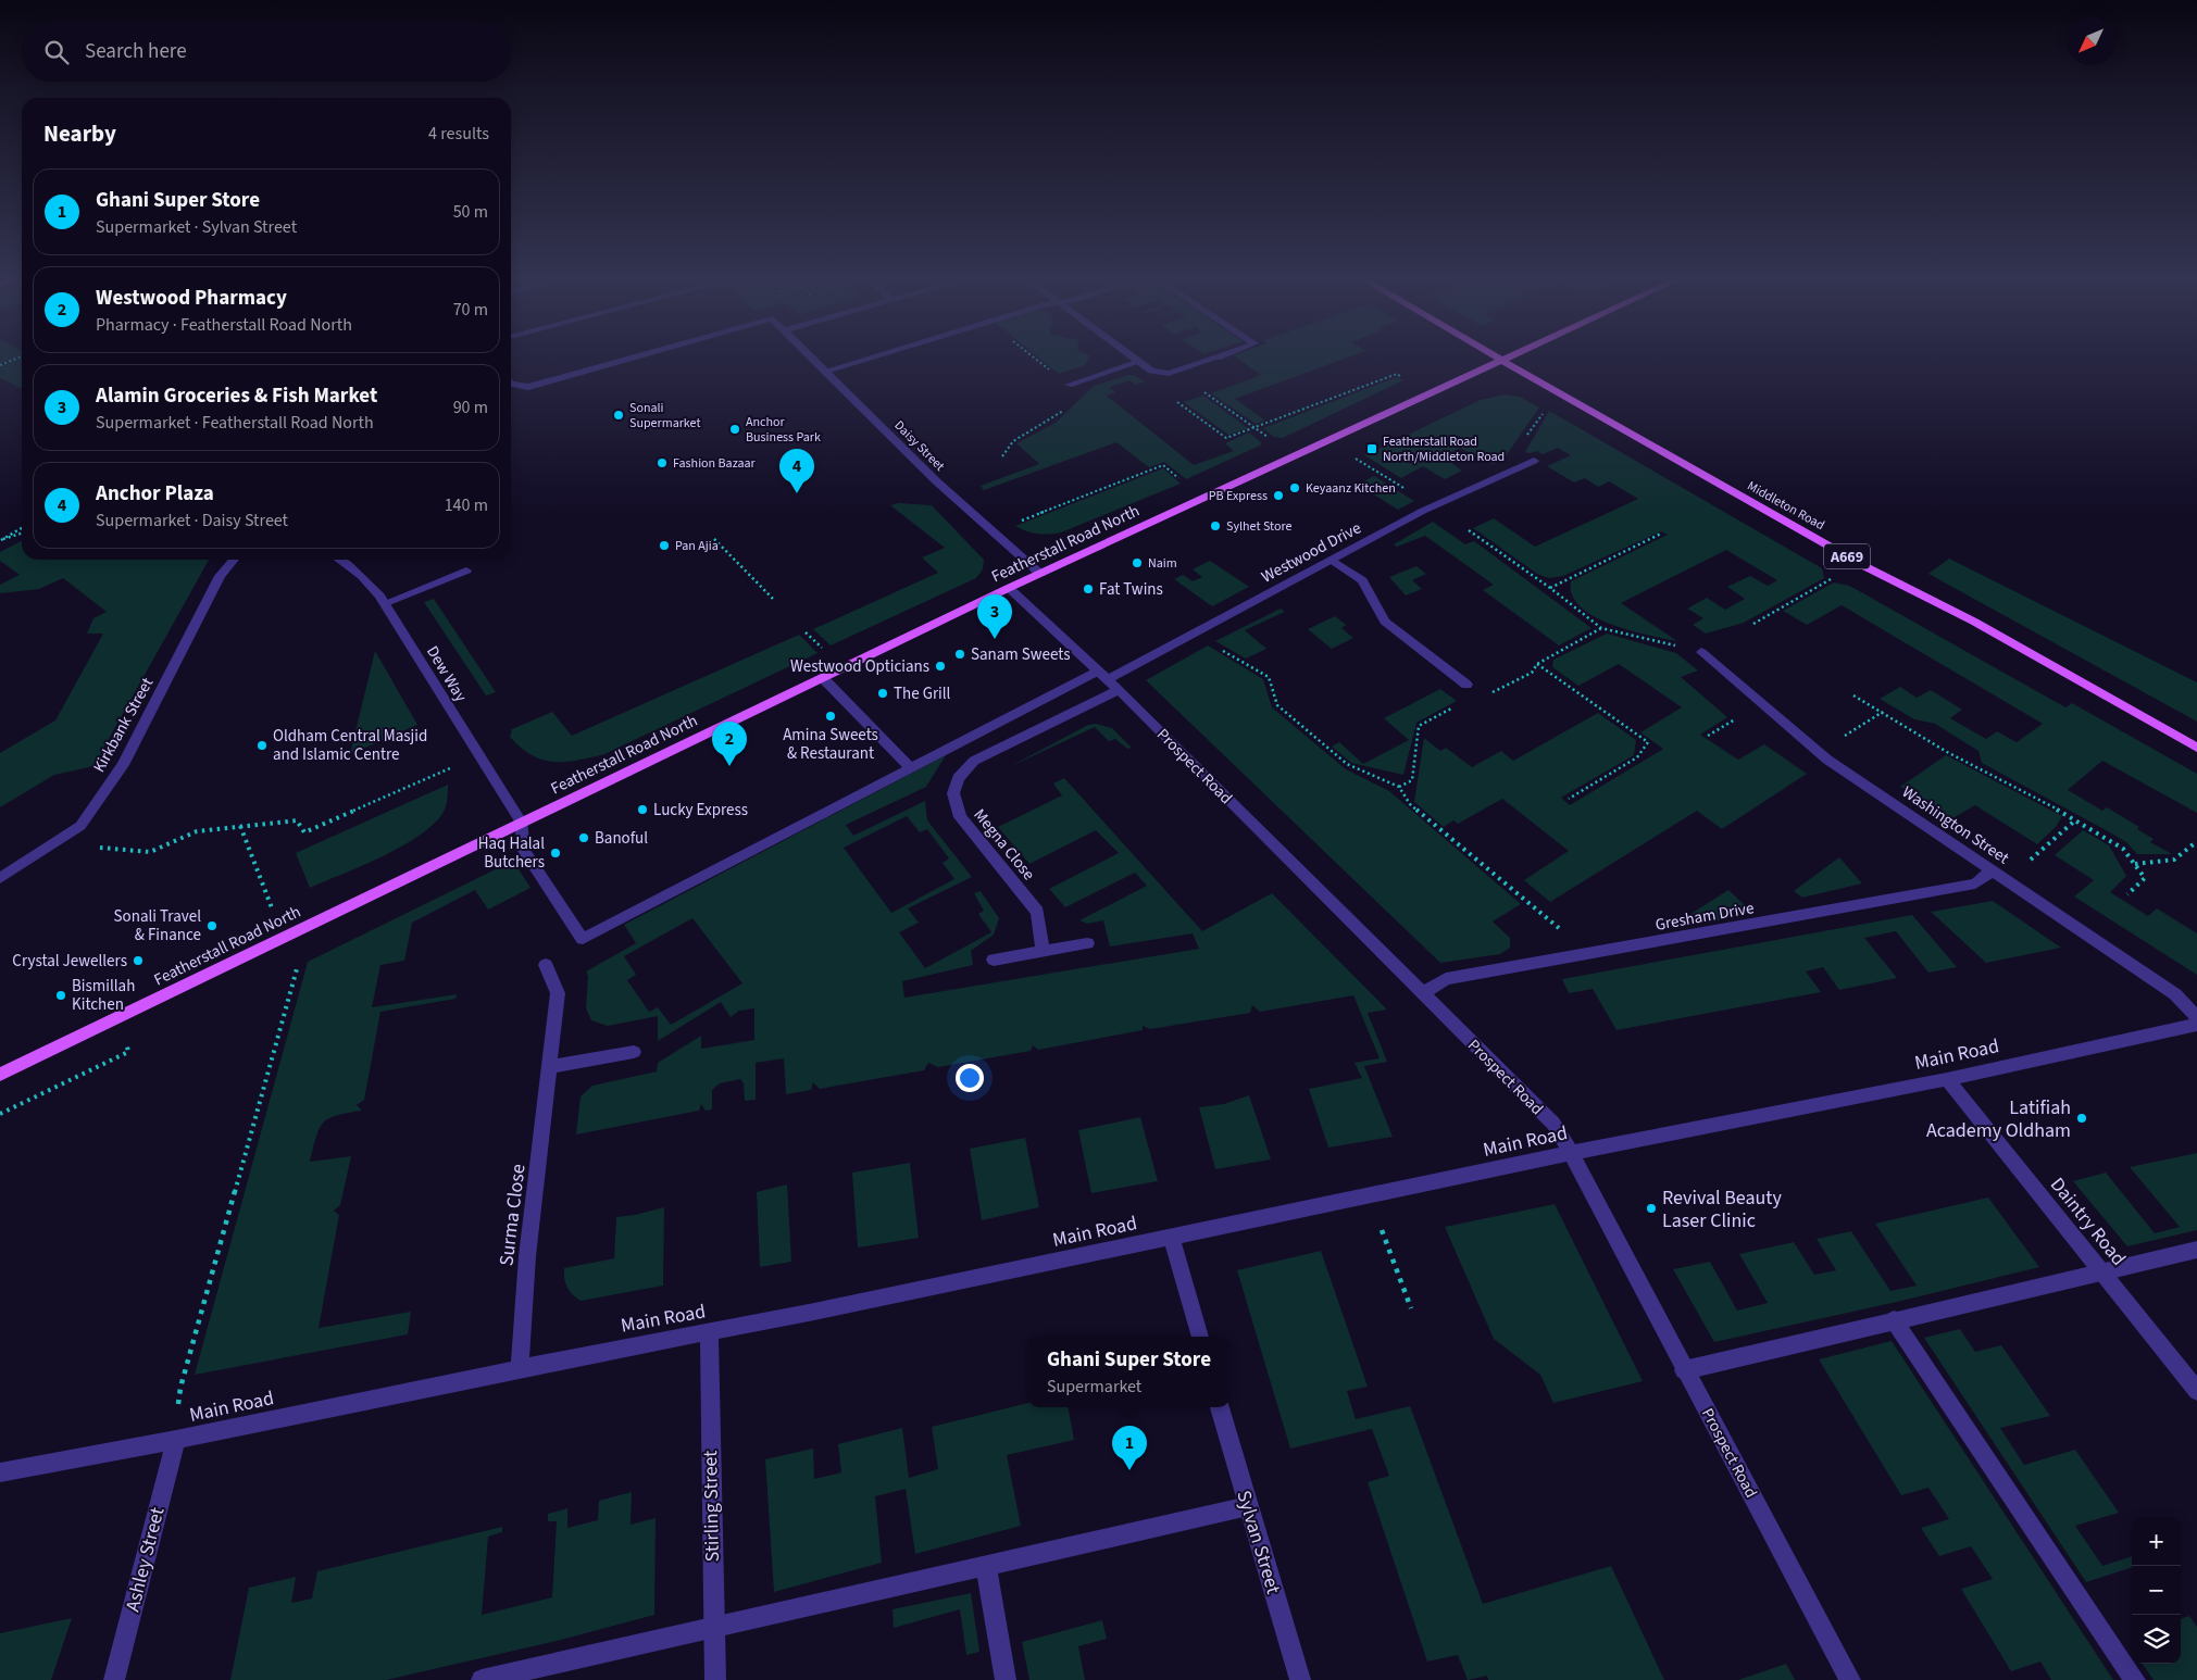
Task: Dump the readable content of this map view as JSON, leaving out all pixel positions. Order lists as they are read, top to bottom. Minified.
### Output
{"streets":{"main road":["Middleton Road","Featherstall Road North","A669"],"street":["Daisy Street","Westwood Drive","Dew Way","Kirkbank Street","Prospect Road","Washington Street","Megna Close","Gresham Drive","Main Road","Surma Close","Daintry Road","Stirling Street","Sylvan Street","Ashley Street"]},"crossings":[["Daisy Street","Featherstall Road North"],["Middleton Road","Featherstall Road North"],["Featherstall Road North","Dew Way"],["Featherstall Road North","Prospect Road"],["Westwood Drive","Prospect Road"],["Westwood Drive","Megna Close"],["Prospect Road","Megna Close"],["Prospect Road","Gresham Drive"],["Prospect Road","Main Road"],["Washington Street","Gresham Drive"],["Main Road","Surma Close"],["Main Road","Daintry Road"],["Main Road","Stirling Street"],["Main Road","Ashley Street"]],"places":{"other":["Sonali Supermarket","Anchor Business Park","Fashion Bazaar","Keyaanz Kitchen","PB Express","Sylhet Store","Pan Ajia","Naim","Fat Twins","Sanam Sweets","Westwood Opticians","The Grill","Amina Sweets & Restaurant","Oldham Central Masjid and Islamic Centre","Lucky Express","Banoful","Haq Halal Butchers","Sonali Travel & Finance","Crystal Jewellers","Bismillah Kitchen","Latifiah Academy Oldham","Revival Beauty Laser Clinic"],"transit":["Featherstall Road North/Middleton Road"]},"north":"bottom left","page":{"search":"Search here","heading":["Nearby","4 results"],"list":[{"mark":"1","name":"Ghani Super Store","note":"Supermarket · Sylvan Street","value":"50 m"},{"mark":"2","name":"Westwood Pharmacy","note":"Pharmacy · Featherstall Road North","value":"70 m"},{"mark":"3","name":"Alamin Groceries & Fish Market","note":"Supermarket · Featherstall Road North","value":"90 m"},{"mark":"4","name":"Anchor Plaza","note":"Supermarket · Daisy Street","value":"140 m"}],"pins":["4","3","2","1"],"popup":["Ghani Super Store","Supermarket"],"map_buttons":["+","−"]}}
